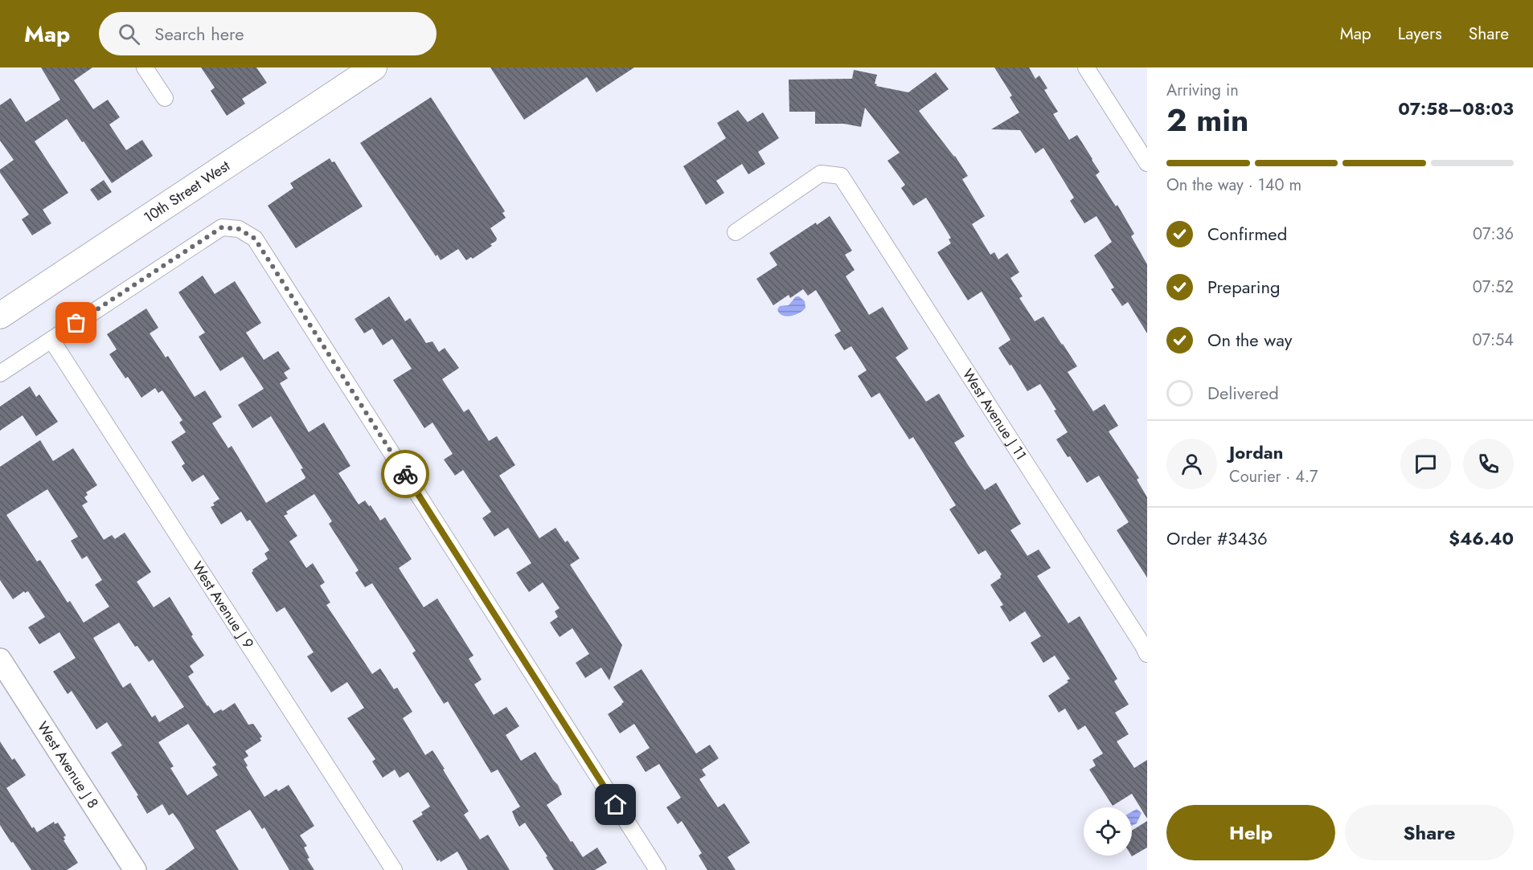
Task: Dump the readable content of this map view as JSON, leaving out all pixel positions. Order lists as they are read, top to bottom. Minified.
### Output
{"streets":{"main road":["10th Street West"],"street":["West Avenue J 11","West Avenue J 9","West Avenue J 8"]},"page":{"header":"Map","search":"Search here","nav":["Map","Layers","Share"],"heading":["2 min","Arriving in","07:58–08:03"],"panel":["Jordan","Courier · 4.7","Order #3436","$46.40"],"bar":"On the way · 140 m","list":[["Confirmed","07:36"],["Preparing","07:52"],["On the way","07:54"],"Delivered"],"buttons":["Help","Share"]}}
